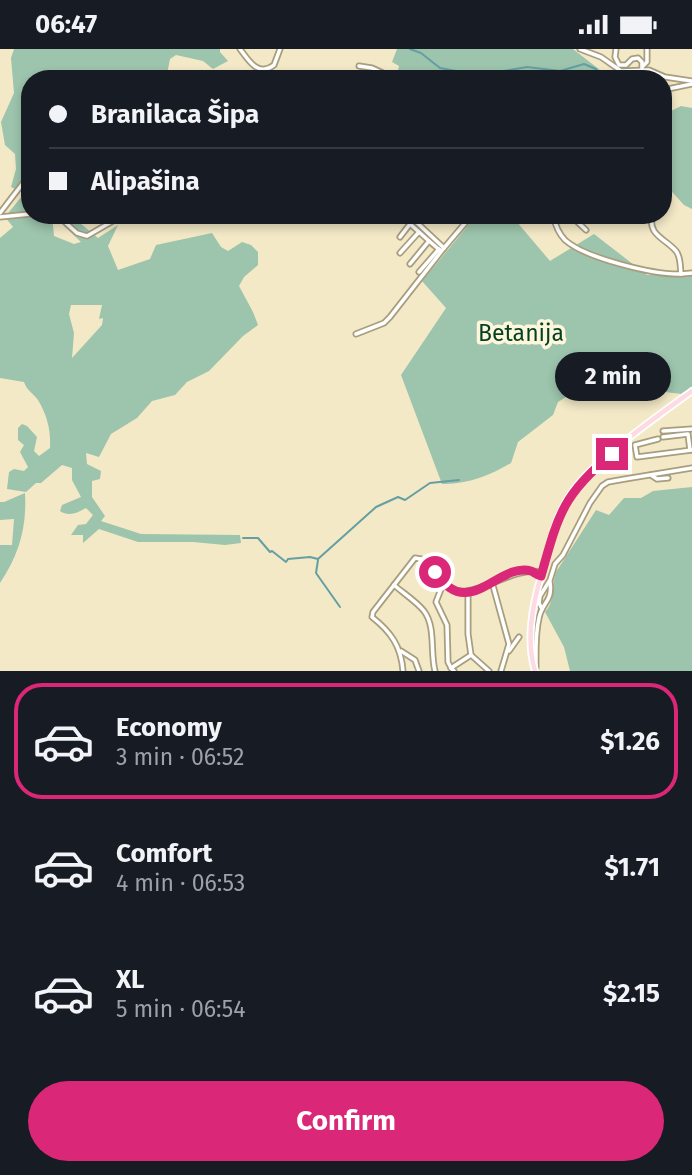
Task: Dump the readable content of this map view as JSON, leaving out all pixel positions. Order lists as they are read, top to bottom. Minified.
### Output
{"parks":["Betanija"],"page":{"status":"06:47","banner":["Branilaca Šipa","Alipašina"],"bubble":"2 min","list":[{"name":"Economy","note":"3 min · 06:52","value":"$1.26"},{"name":"Comfort","note":"4 min · 06:53","value":"$1.71"},{"name":"XL","note":"5 min · 06:54","value":"$2.15"}],"buttons":"Confirm"}}
